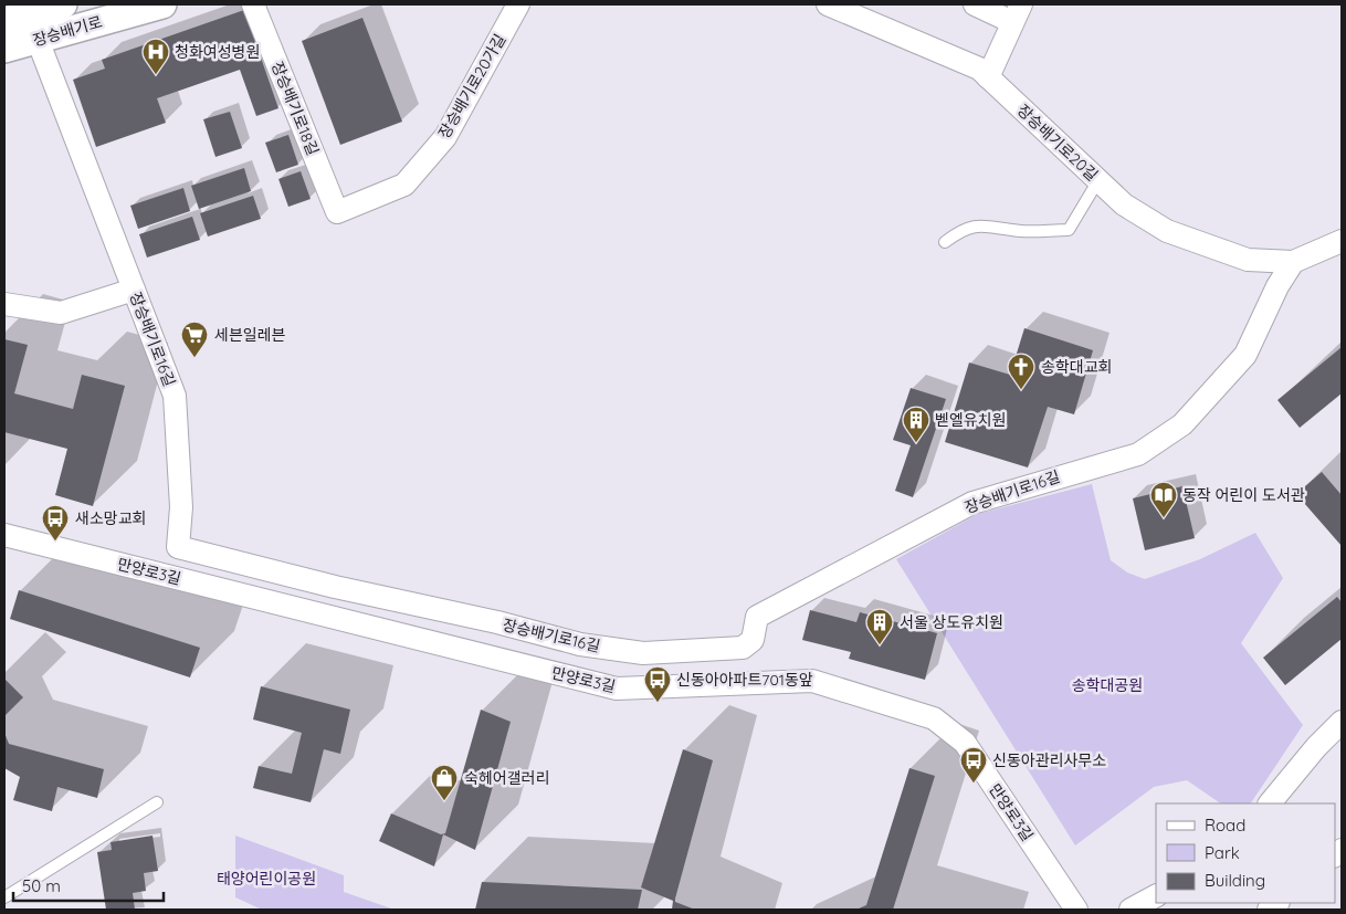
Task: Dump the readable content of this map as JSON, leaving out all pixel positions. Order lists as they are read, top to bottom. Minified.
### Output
{"streets":{"street":["장승배기로","장승배기로20가길","장승배기로18길","장승배기로20길","장승배기로16길","만양로3길"]},"crossings":[["장승배기로","장승배기로16길"],["장승배기로20가길","장승배기로18길"],["장승배기로20길","장승배기로16길"]],"parks":["송학대공원","태양어린이공원"],"places":{"hospital":["청화여성병원"],"supermarket":["세븐일레븐"],"church":["송학대교회"],"building":["벧엘유치원","서울 상도유치원"],"library":["동작 어린이 도서관"],"bus stop":["새소망교회","신동아아파트701동앞","신동아관리사무소"],"shop":["숙헤어갤러리"]},"legend":["Road","Park","Building"],"scale_bar":"50 m"}
